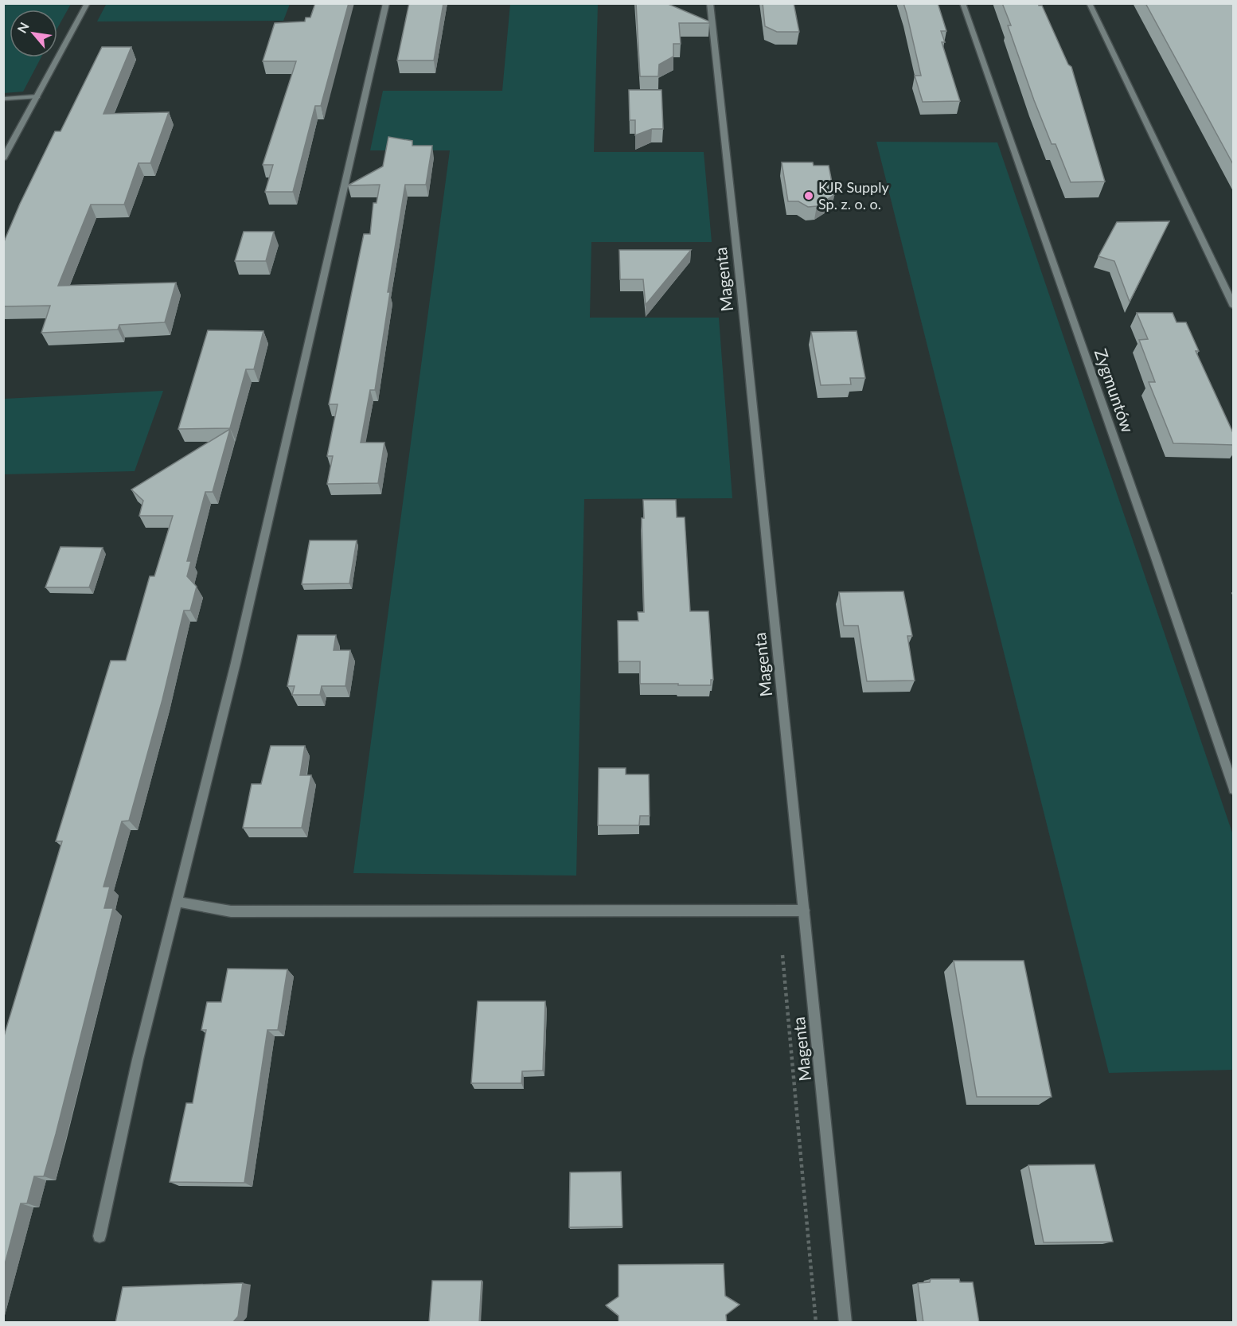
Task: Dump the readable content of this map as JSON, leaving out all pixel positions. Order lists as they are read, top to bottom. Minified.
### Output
{"streets":{"street":["Magenta","Zygmuntów"]},"places":["KJR Supply Sp. z. o. o."],"north":"top left"}
